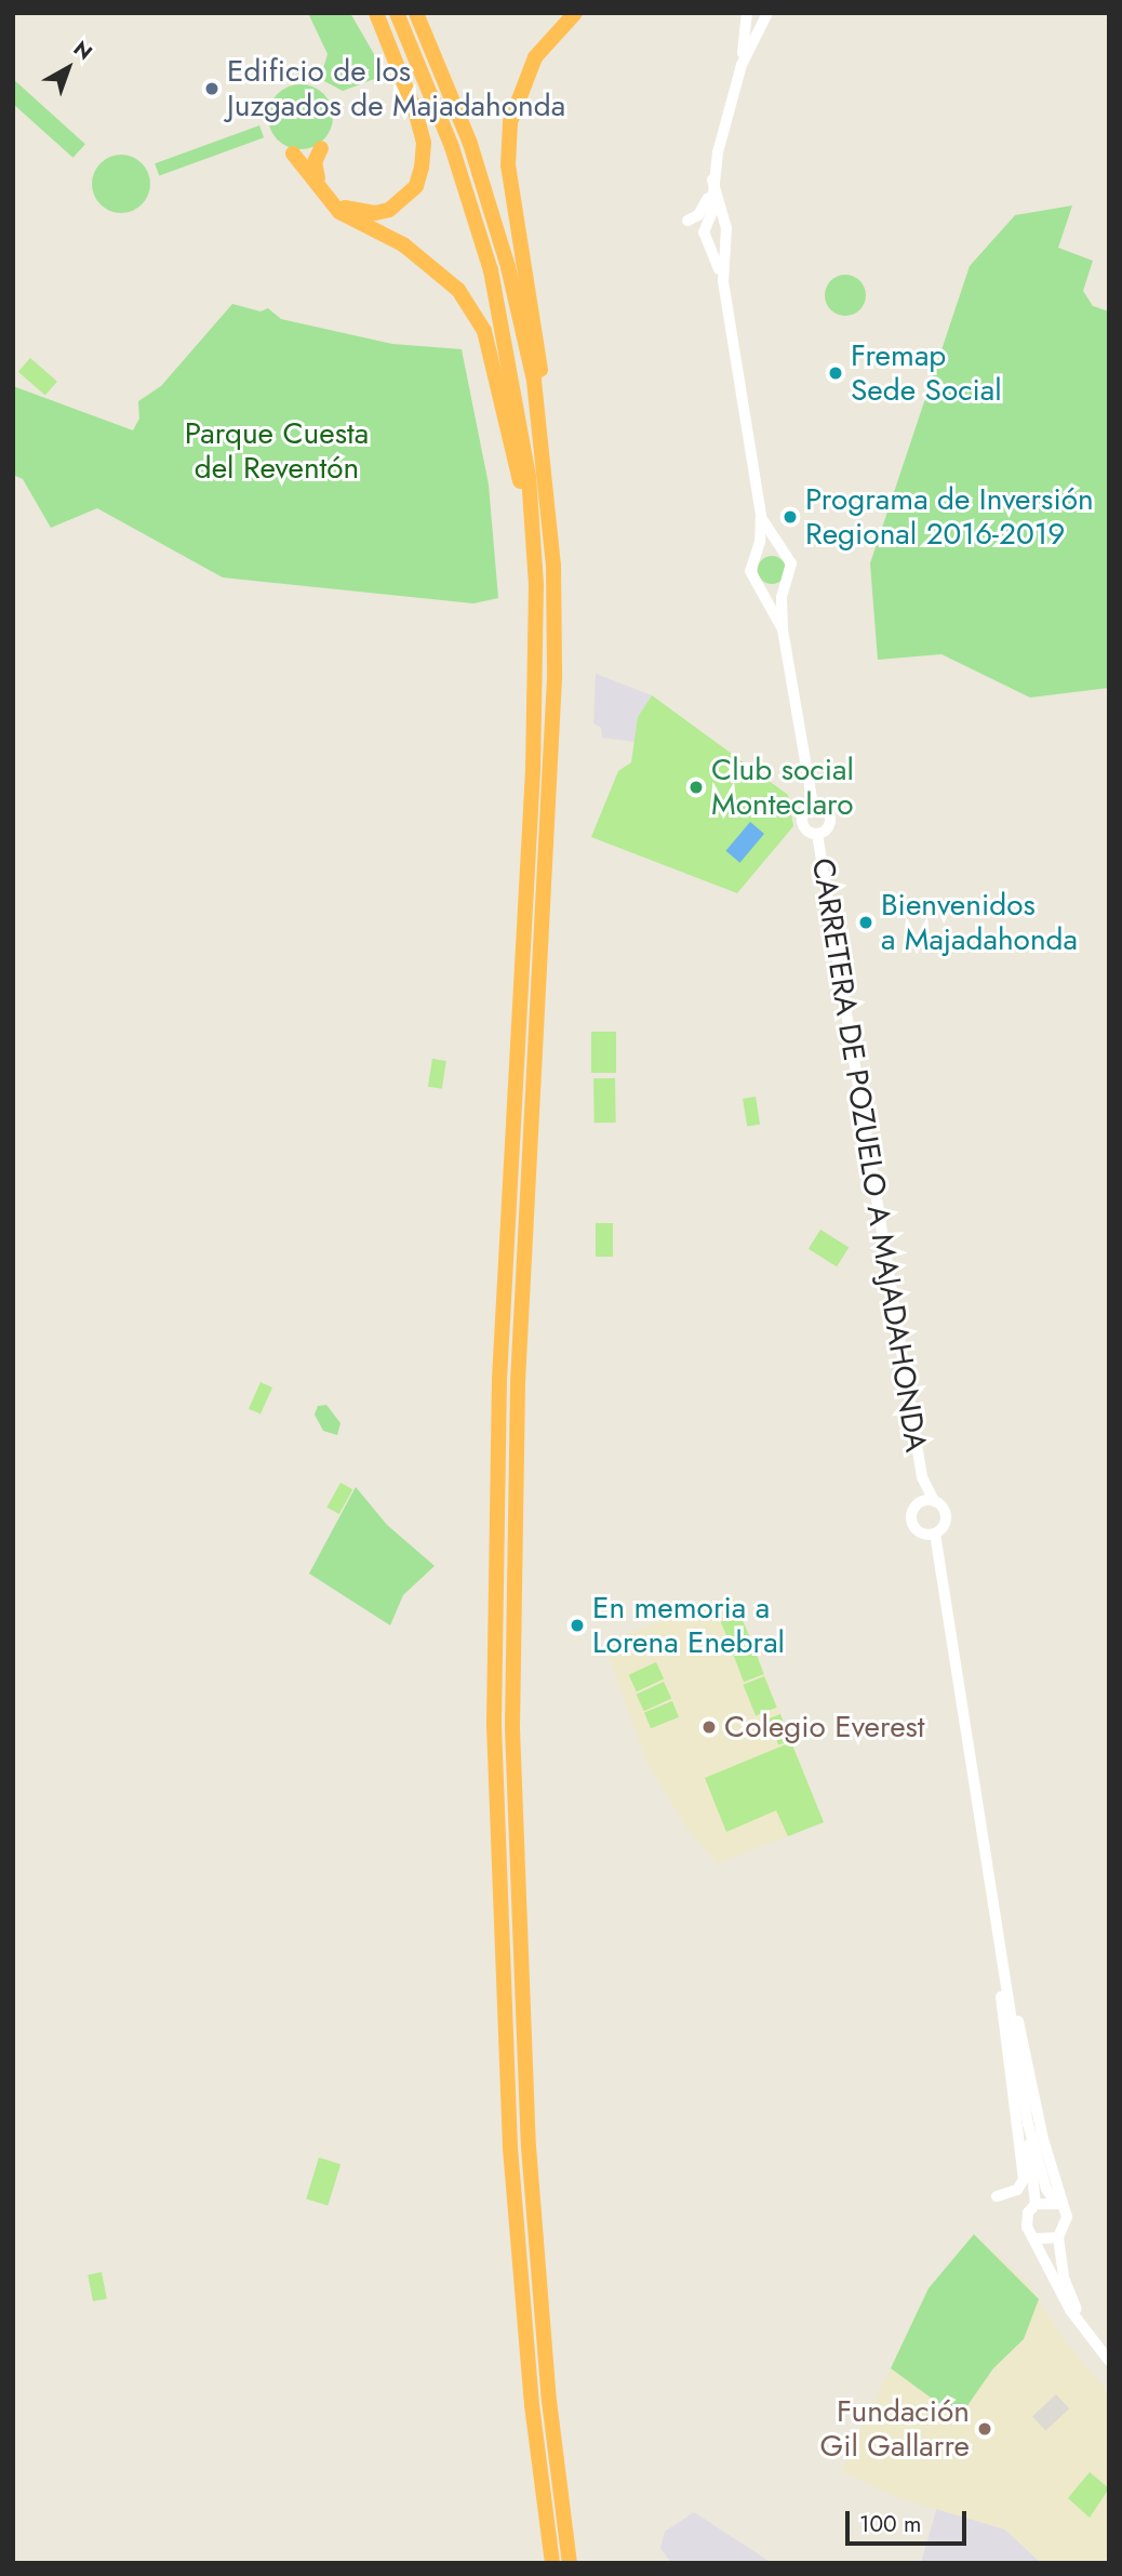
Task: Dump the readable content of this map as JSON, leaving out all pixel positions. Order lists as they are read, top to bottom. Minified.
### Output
{"streets":{"street":["CARRETERA DE POZUELO A MAJADAHONDA"]},"parks":["Parque Cuesta del Reventón"],"places":["Edificio de los Juzgados de Majadahonda","Fremap Sede Social","Programa de Inversión Regional 2016-2019","Club social Monteclaro","Bienvenidos a Majadahonda","En memoria a Lorena Enebral","Colegio Everest","Fundación Gil Gallarre"],"scale_bar":"100 m","north":"top right"}
